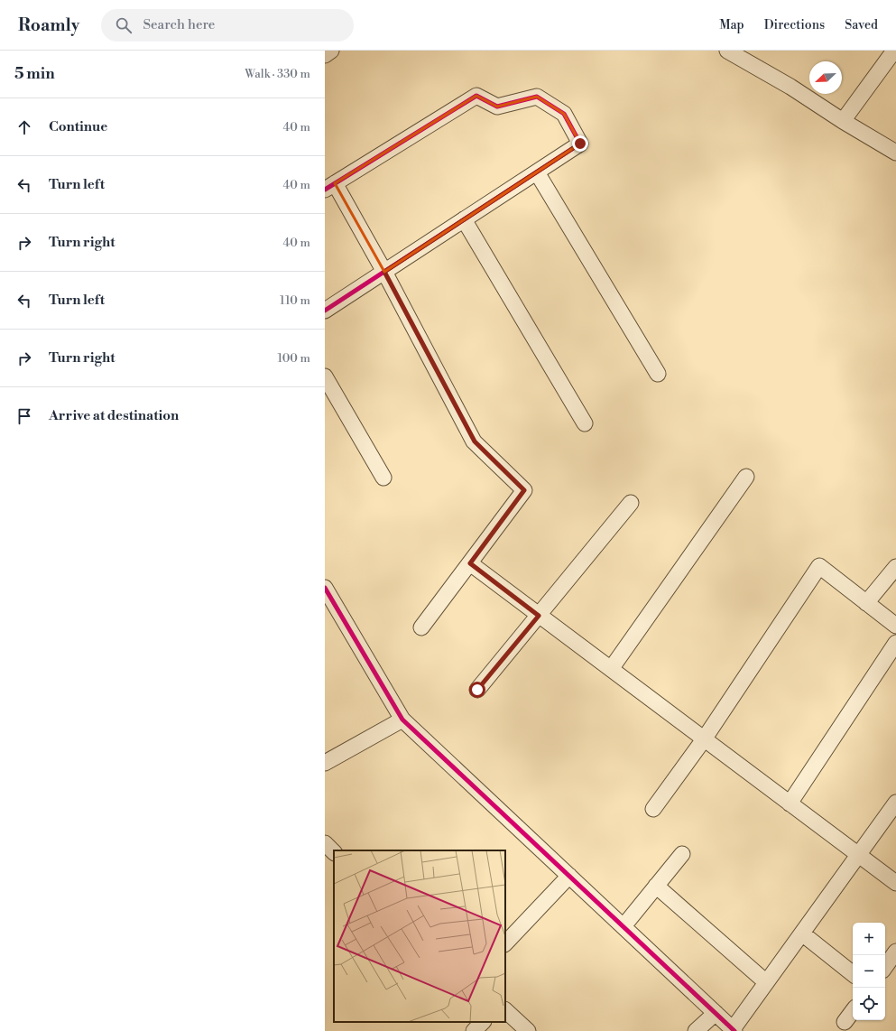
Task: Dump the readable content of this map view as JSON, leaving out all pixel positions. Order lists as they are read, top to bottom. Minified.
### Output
{"north":"bottom left","page":{"header":"Roamly","search":"Search here","nav":["Map","Directions","Saved"],"heading":["5 min","Walk · 330 m"],"list":[["Continue","40 m"],["Turn left","40 m"],["Turn right","40 m"],["Turn left","110 m"],["Turn right","100 m"],"Arrive at destination"],"map_buttons":["+","−"]}}
